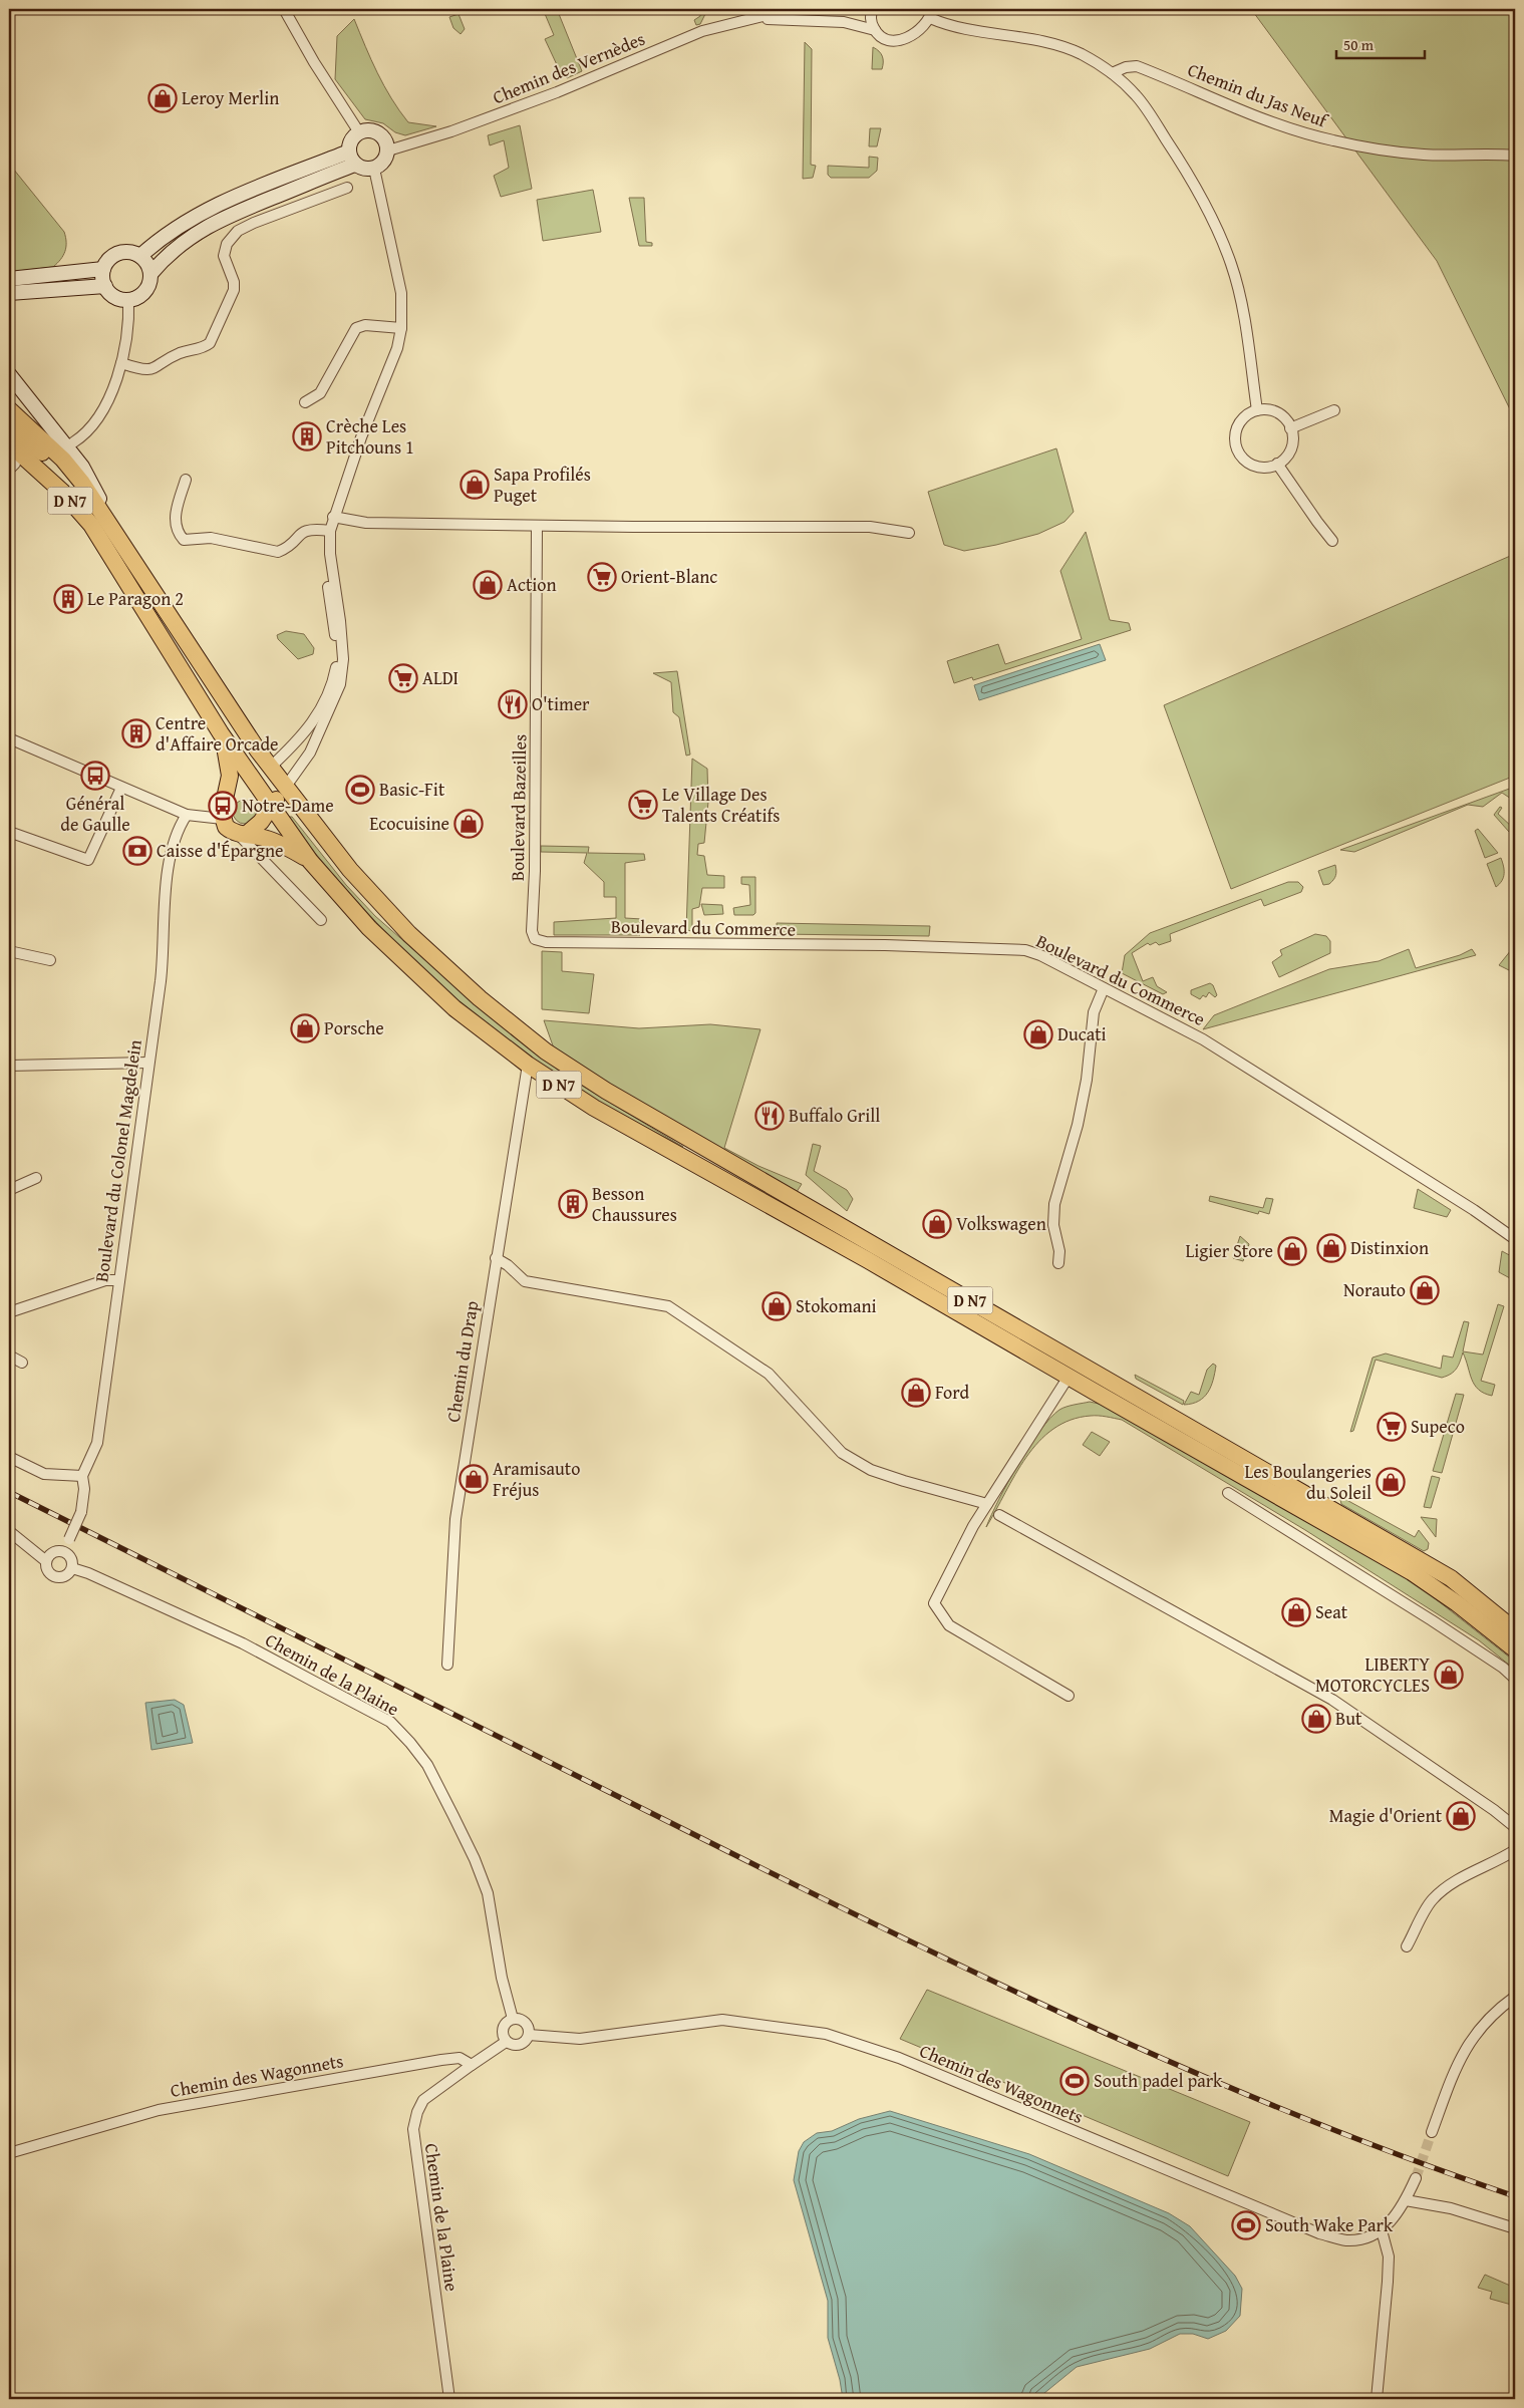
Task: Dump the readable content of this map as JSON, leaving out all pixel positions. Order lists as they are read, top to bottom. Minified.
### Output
{"streets":{"main road":["D N7"],"street":["Chemin des Vernèdes","Chemin du Jas Neuf","Boulevard Bazeilles","Boulevard du Commerce","Boulevard du Colonel Magdelein","Chemin du Drap","Chemin de la Plaine","Chemin des Wagonnets"]},"crossings":[["D N7","Chemin du Drap"],["Boulevard Bazeilles","Boulevard du Commerce"],["Boulevard du Colonel Magdelein","Chemin de la Plaine"],["Chemin de la Plaine","Chemin des Wagonnets"]],"places":{"shop":["Leroy Merlin","Sapa Profilés Puget","Action","Ecocuisine","Porsche","Ducati","Volkswagen","Distinxion","Ligier Store","Norauto","Stokomani","Ford","Aramisauto Fréjus","Les Boulangeries du Soleil","Seat","LIBERTY MOTORCYCLES","But","Magie d'Orient"],"building":["Crèche Les Pitchouns 1","Le Paragon 2","Centre d'Affaire Orcade","Besson Chaussures"],"supermarket":["Orient-Blanc","ALDI","Le Village Des Talents Créatifs","Supeco"],"restaurant":["O'timer","Buffalo Grill"],"bus stop":["Général de Gaulle","Notre-Dame"],"sports":["Basic-Fit","South padel park","South Wake Park"],"bank":["Caisse d'Épargne"]},"scale_bar":"50 m"}
